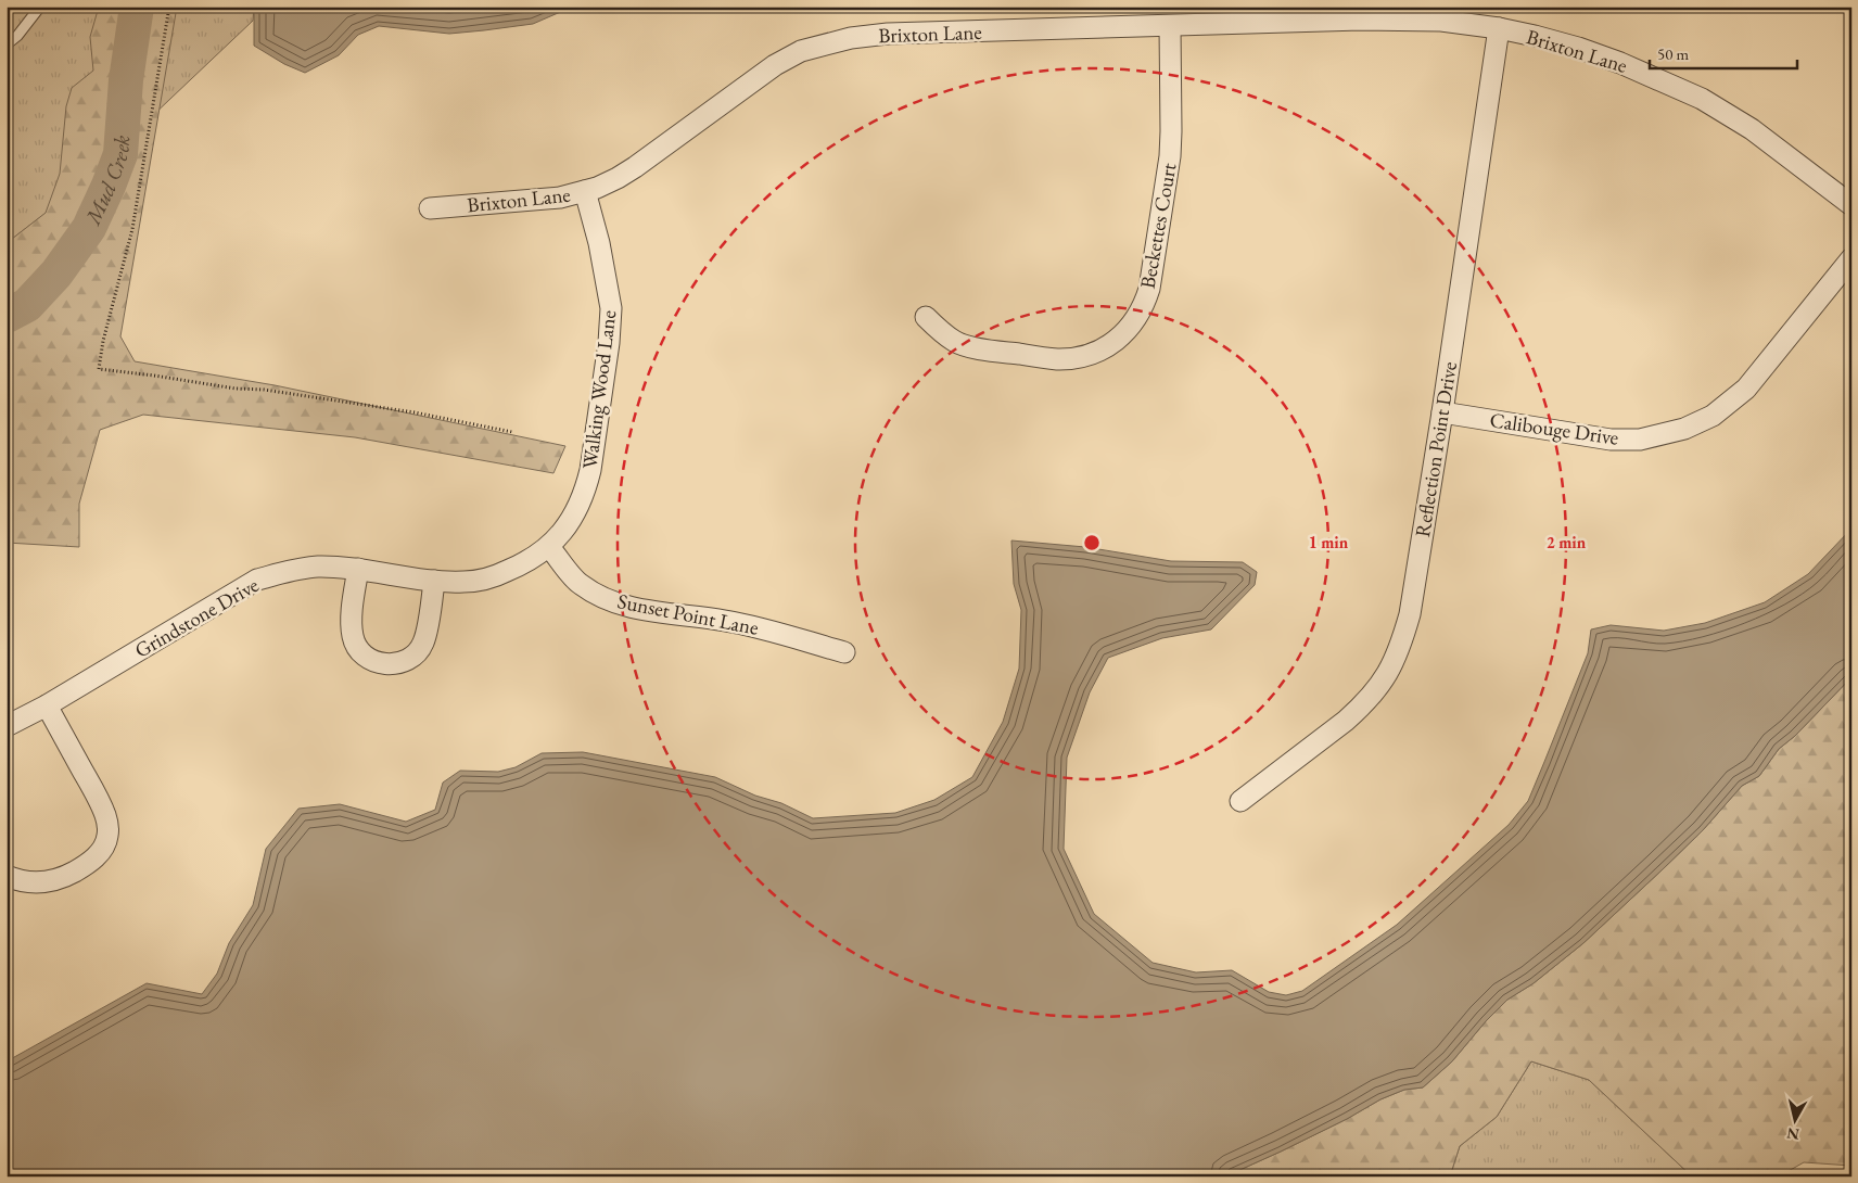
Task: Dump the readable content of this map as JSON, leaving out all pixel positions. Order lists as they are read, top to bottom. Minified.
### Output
{"streets":{"street":["Brixton Lane","Beckettes Court","Walking Wood Lane","Calibouge Drive","Reflection Point Drive","Sunset Point Lane","Grindstone Drive"]},"crossings":[["Brixton Lane","Beckettes Court"],["Brixton Lane","Walking Wood Lane"],["Brixton Lane","Reflection Point Drive"],["Walking Wood Lane","Sunset Point Lane"],["Walking Wood Lane","Grindstone Drive"],["Calibouge Drive","Reflection Point Drive"],["Sunset Point Lane","Grindstone Drive"]],"water":["Mud Creek"],"scale_bar":"50 m","north":"bottom","rings":["1 min","2 min"]}
